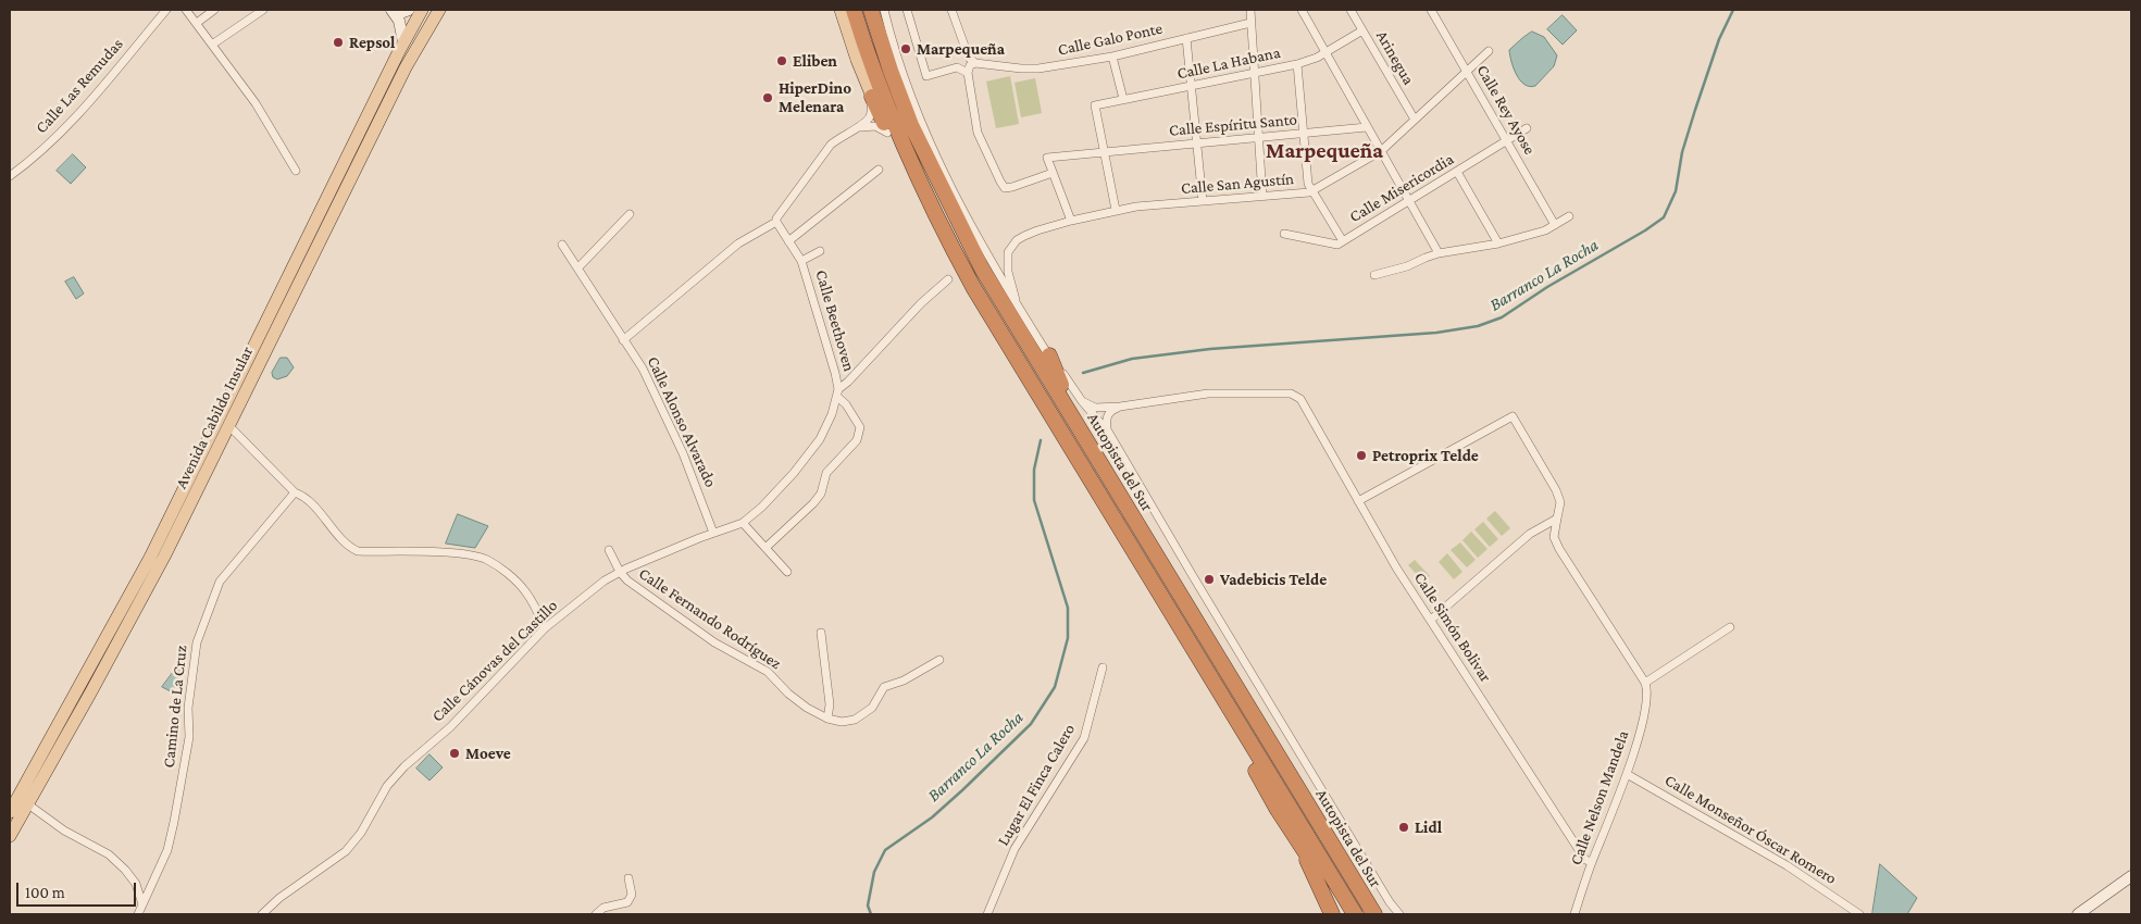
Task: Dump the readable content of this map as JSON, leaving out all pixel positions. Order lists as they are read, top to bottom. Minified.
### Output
{"streets":{"highway":["Autopista del Sur"],"main road":["Avenida Cabildo Insular"],"street":["Calle Galo Ponte","Arinegua","Calle La Habana","Calle Las Remudas","Calle Rey Ayose","Calle Espíritu Santo","Calle San Agustín","Calle Misericordia","Calle Beethoven","Calle Alonso Alvarado","Calle Fernando Rodríguez","Calle Simón Bolivar","Calle Cánovas del Castillo","Camino de La Cruz","Lugar El Finca Calero","Calle Nelson Mandela","Calle Monseñor Óscar Romero"]},"crossings":[["Arinegua","Calle La Habana"],["Arinegua","Calle San Agustín"],["Calle La Habana","Calle Espíritu Santo"],["Calle Rey Ayose","Calle San Agustín"],["Calle Rey Ayose","Calle Misericordia"],["Calle Beethoven","Calle Cánovas del Castillo"],["Calle Alonso Alvarado","Calle Cánovas del Castillo"],["Calle Fernando Rodríguez","Calle Cánovas del Castillo"],["Calle Simón Bolivar","Calle Nelson Mandela"],["Calle Nelson Mandela","Calle Monseñor Óscar Romero"]],"districts":["Marpequeña"],"water":["Barranco La Rocha"],"places":["Repsol","Marpequeña","Eliben","HiperDino Melenara","Petroprix Telde","Vadebicis Telde","Moeve","Lidl"],"scale_bar":"100 m"}
